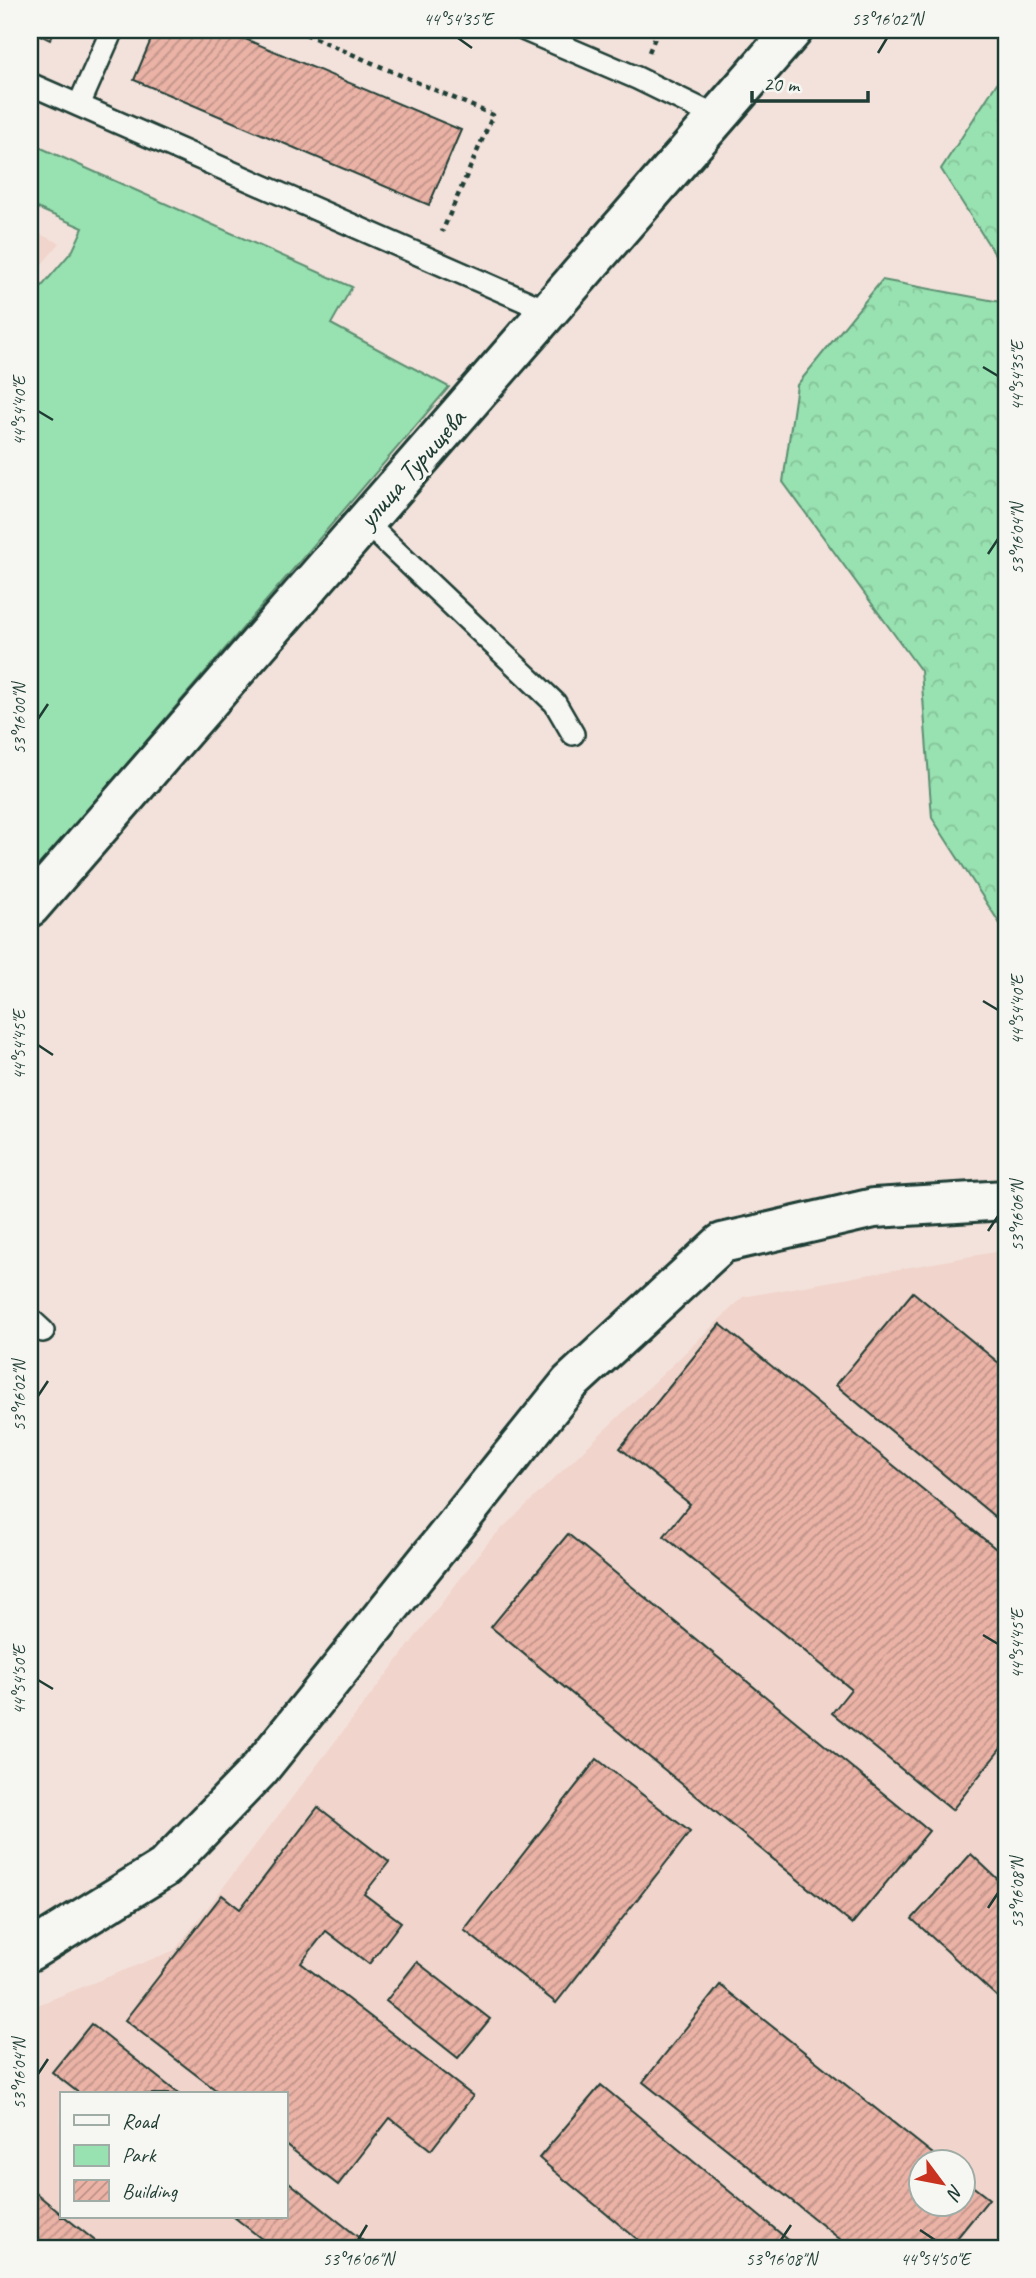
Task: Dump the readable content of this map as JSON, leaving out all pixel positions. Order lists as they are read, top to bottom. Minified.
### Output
{"streets":{"street":["улица Турищева"]},"legend":["Road","Park","Building"],"scale_bar":"20 m","north":"bottom right","coordinates":["44°54'35\"E","53°16'02\"N","44°54'40\"E","53°16'04\"N","53°16'00\"N","44°54'45\"E","53°16'06\"N","44°54'50\"E","53°16'08\"N"]}
